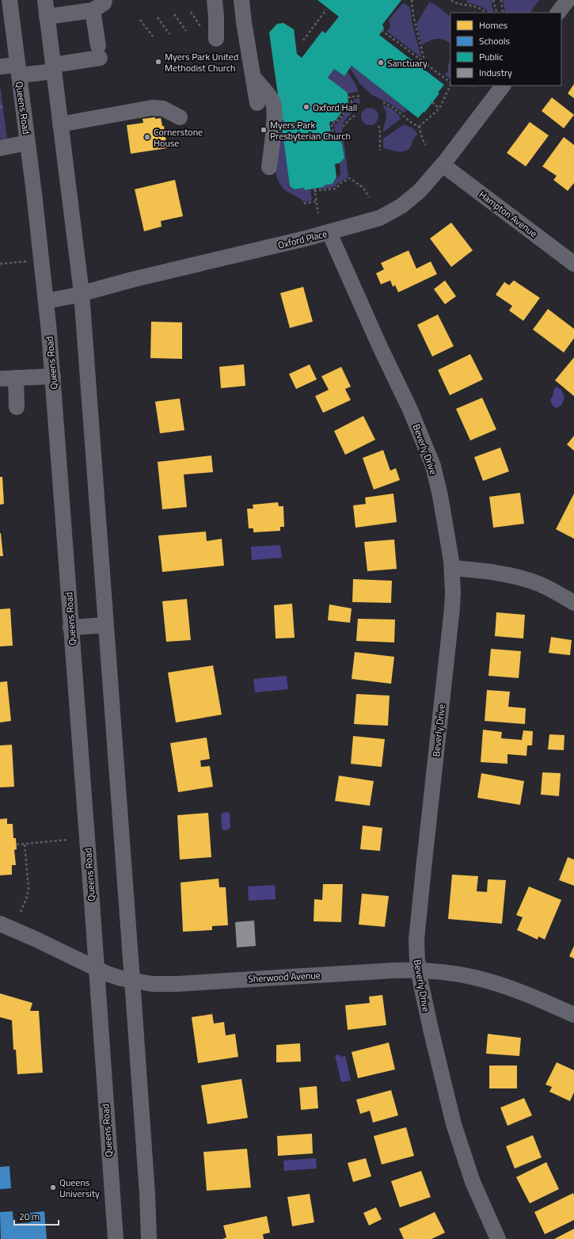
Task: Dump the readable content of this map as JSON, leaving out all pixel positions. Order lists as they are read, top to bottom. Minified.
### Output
{"streets":{"street":["Queens Road","Hampton Avenue","Oxford Place","Beverly Drive","Sherwood Avenue"]},"crossings":[["Queens Road","Oxford Place"],["Queens Road","Sherwood Avenue"],["Hampton Avenue","Oxford Place"],["Oxford Place","Beverly Drive"],["Beverly Drive","Sherwood Avenue"]],"places":["Myers Park United Methodist Church","Sanctuary","Oxford Hall","Myers Park Presbyterian Church","Cornerstone House","Queens University"],"legend":["Homes","Schools","Public","Industry"],"scale_bar":"20 m"}
